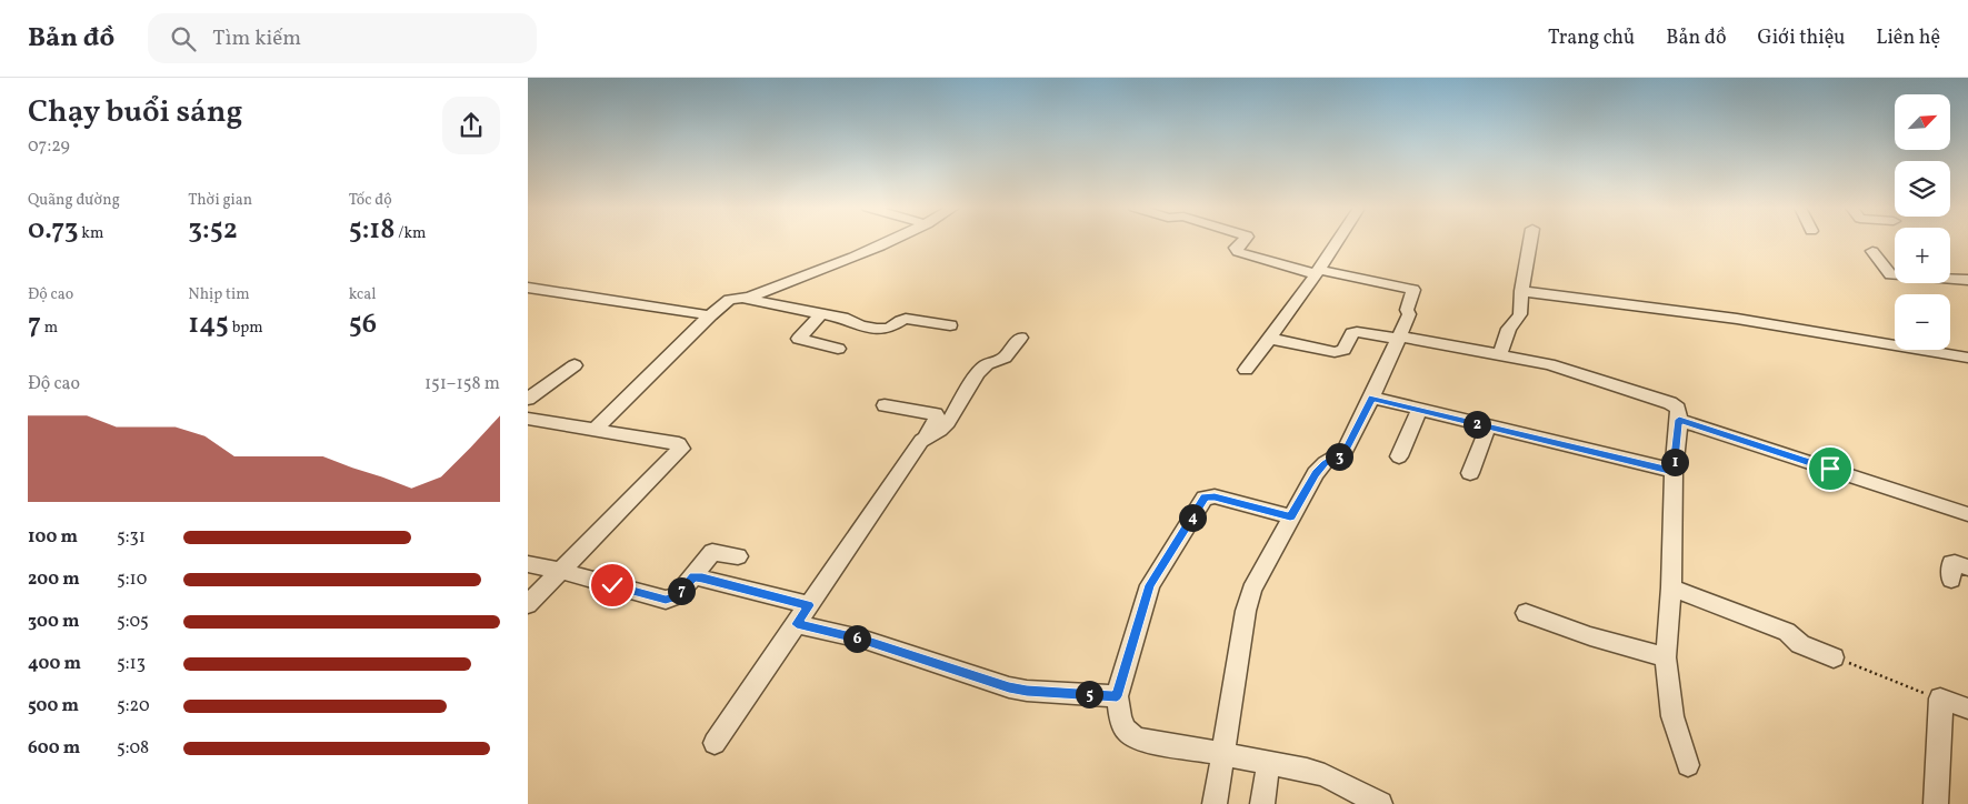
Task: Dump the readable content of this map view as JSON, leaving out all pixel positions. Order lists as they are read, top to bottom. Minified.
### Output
{"north":"top right","page":{"header":"Bản đồ","search":"Tìm kiếm","nav":["Trang chủ","Bản đồ","Giới thiệu","Liên hệ"],"heading":["Chạy buổi sáng","07:29"],"map_buttons":["+","−"],"stats":[["Quãng đường","0.73 km"],["Thời gian","3:52"],["Tốc độ","5:18 /km"],["Độ cao","7 m"],["Nhịp tim","145 bpm"],["kcal","56"]],"chart":["Độ cao","151–158 m"],"pins":["2","3","1","4","7","6","5"],"list":[{"name":"100 m","note":"5:31"},{"name":"200 m","note":"5:10"},{"name":"300 m","note":"5:05"},{"name":"400 m","note":"5:13"},{"name":"500 m","note":"5:20"},{"name":"600 m","note":"5:08"}]}}
